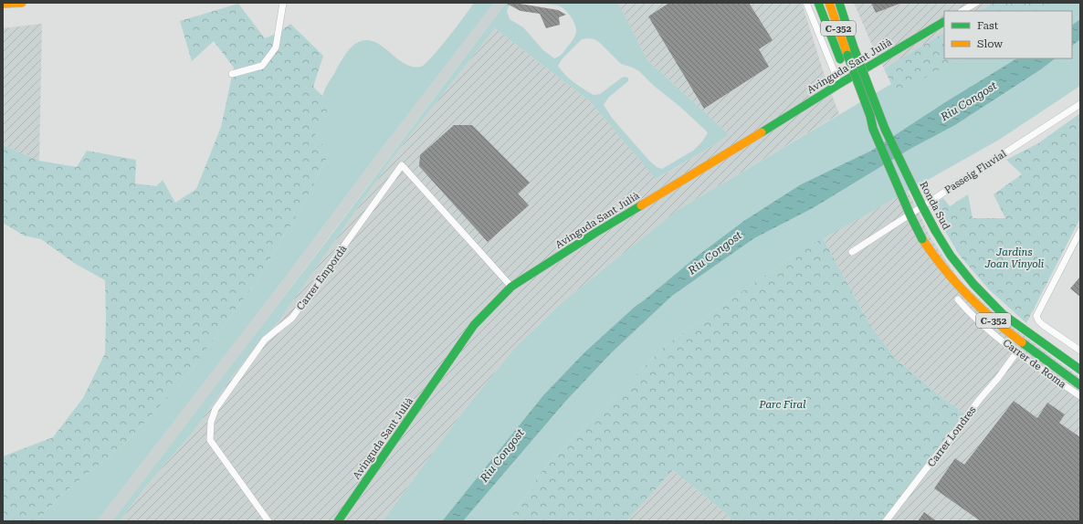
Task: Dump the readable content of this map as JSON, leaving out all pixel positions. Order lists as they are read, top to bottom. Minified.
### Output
{"streets":{"main road":["C-352","Avinguda Sant Julià","Ronda Sud"],"street":["Passeig Fluvial","Carrer Empordà","Carrer de Roma","Carrer Londres"]},"crossings":[["C-352","Ronda Sud"],["Avinguda Sant Julià","Carrer Empordà"],["Carrer de Roma","Carrer Londres"]],"water":["Riu Congost"],"parks":["Jardins Joan Vinyoli","Parc Firal"],"legend":["Fast","Slow"]}
